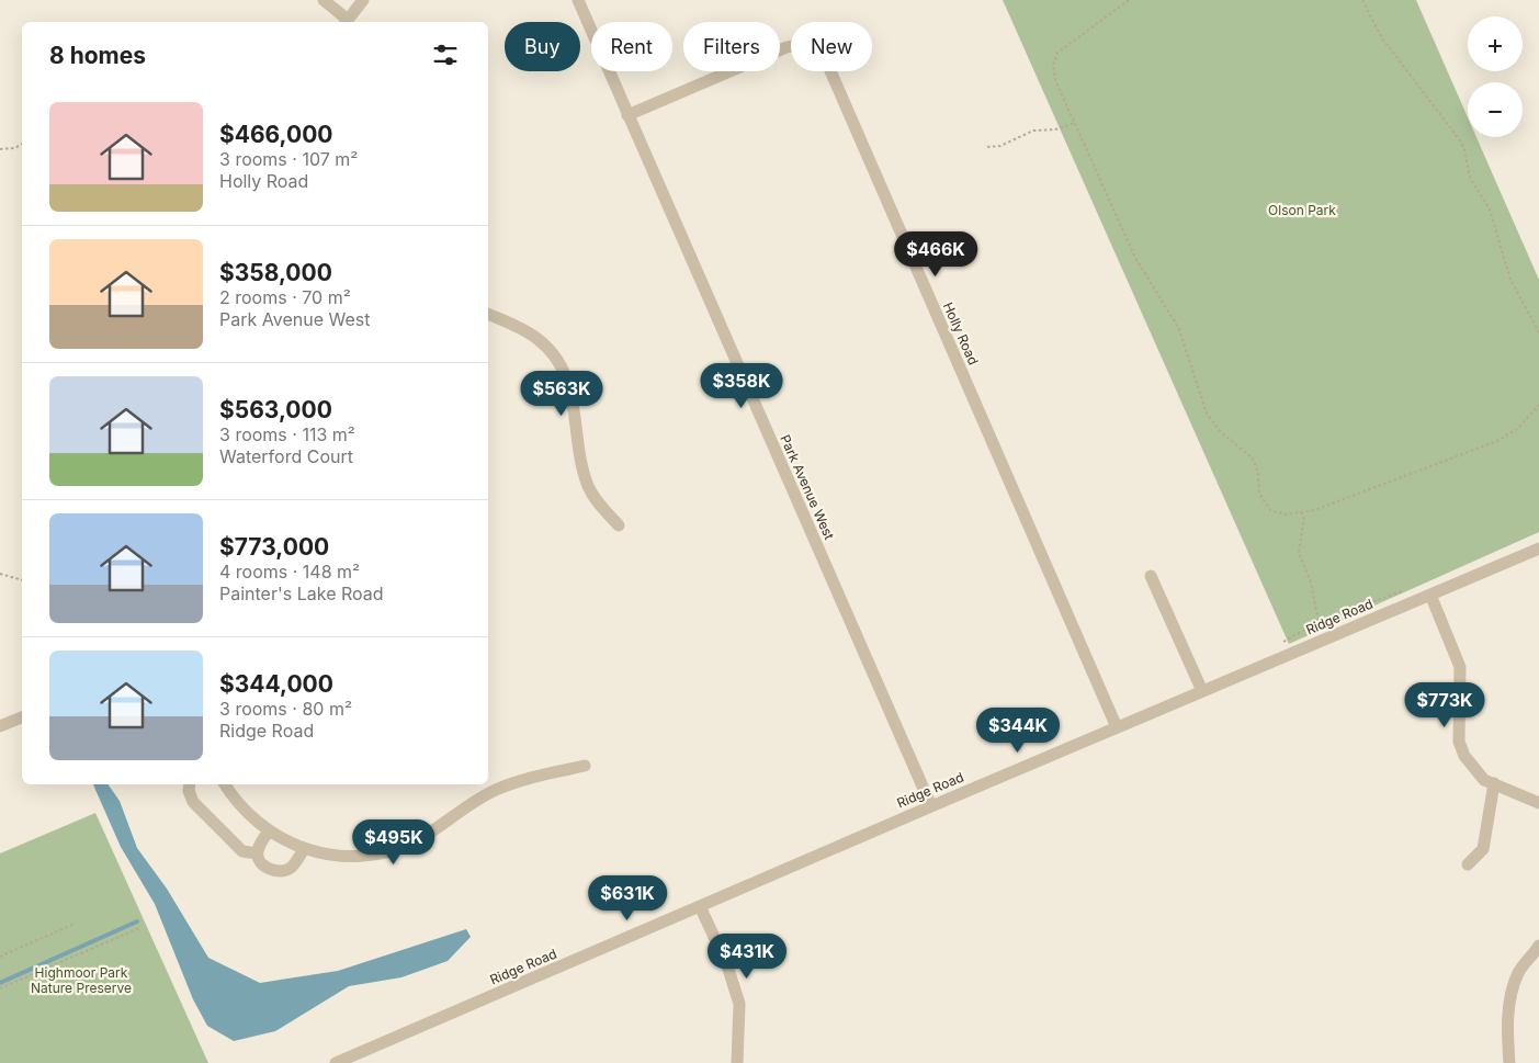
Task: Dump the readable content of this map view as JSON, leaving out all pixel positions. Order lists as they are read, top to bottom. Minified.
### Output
{"streets":{"street":["Holly Road","Park Avenue West","Ridge Road"]},"crossings":[["Holly Road","Park Avenue West"],["Holly Road","Ridge Road"],["Park Avenue West","Ridge Road"]],"parks":["Olson Park","Highmoor Park Nature Preserve"],"page":{"map_buttons":["+","−"],"chip":["Buy","Rent","Filters","New"],"heading":"8 homes","list":[{"name":"$466,000","note":"3 rooms · 107 m² · Holly Road"},{"name":"$358,000","note":"2 rooms · 70 m² · Park Avenue West"},{"name":"$563,000","note":"3 rooms · 113 m² · Waterford Court"},{"name":"$773,000","note":"4 rooms · 148 m² · Painter's Lake Road"},{"name":"$344,000","note":"3 rooms · 80 m² · Ridge Road"}],"price":["$466K","$358K","$563K","$773K","$344K","$495K","$631K","$431K"]}}
